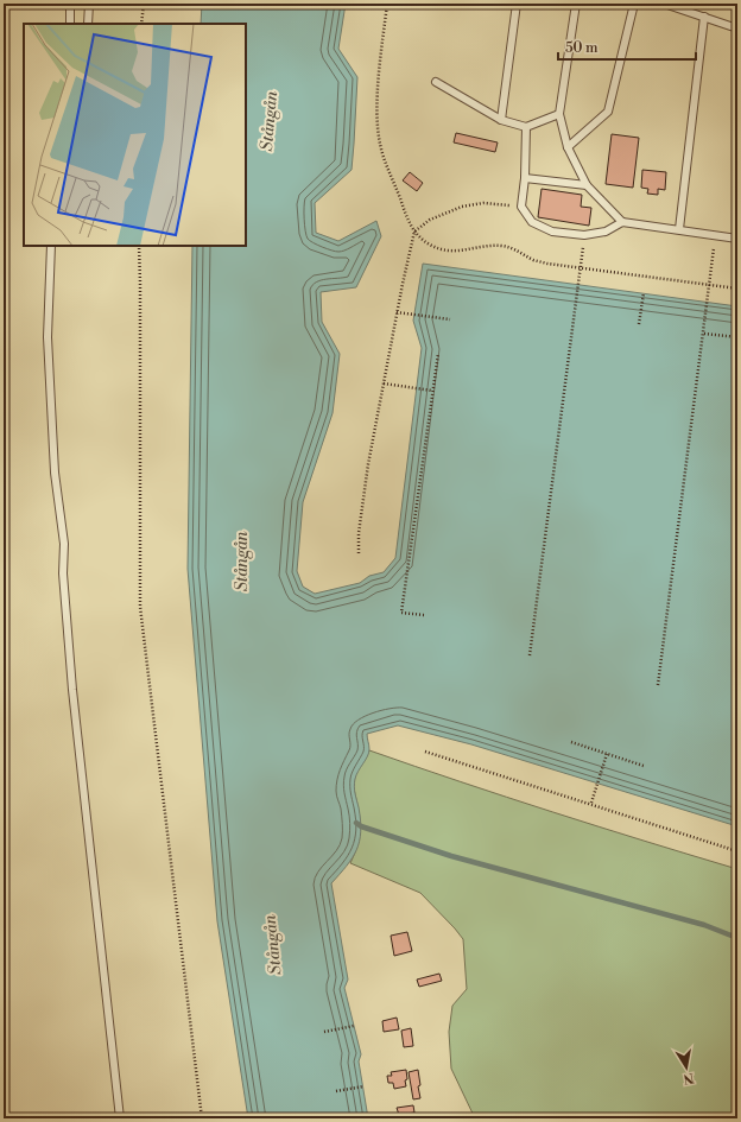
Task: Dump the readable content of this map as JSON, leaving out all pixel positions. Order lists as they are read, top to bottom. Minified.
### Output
{"water":["Stångån"],"scale_bar":"50 m","north":"bottom"}
